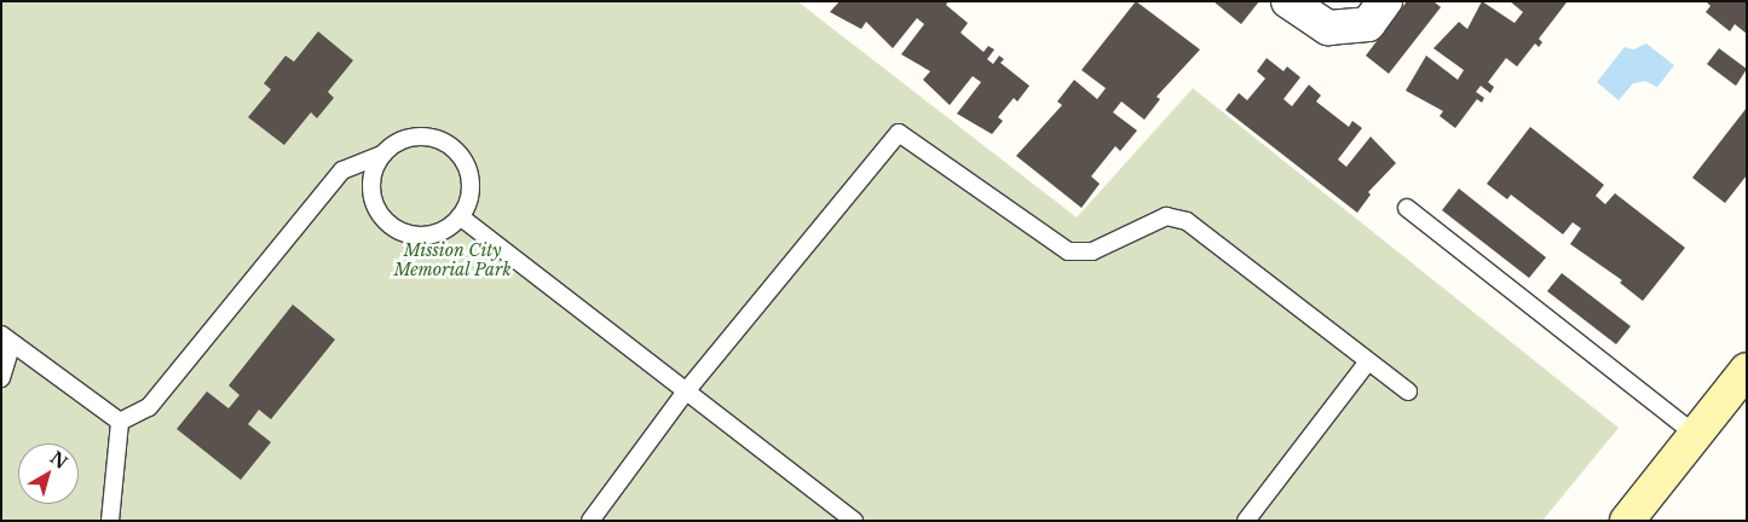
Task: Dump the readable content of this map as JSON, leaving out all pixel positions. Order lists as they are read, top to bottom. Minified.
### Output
{"parks":["Mission City Memorial Park"],"north":"top right"}
